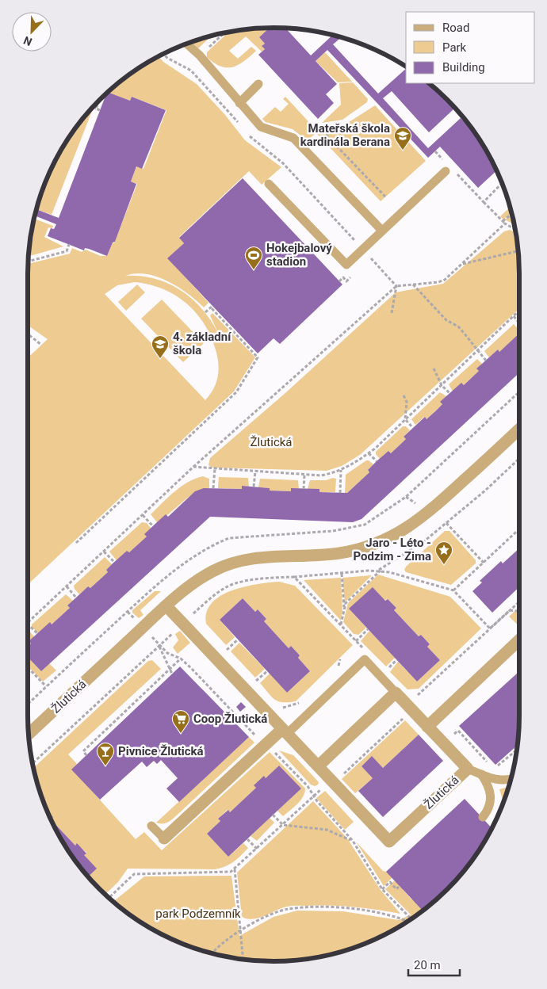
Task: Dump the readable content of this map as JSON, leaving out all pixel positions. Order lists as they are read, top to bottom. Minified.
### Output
{"streets":{"street":["Žlutická"]},"parks":["Žlutická","park Podzemník"],"places":{"school or university":["Mateřská škola kardinála Berana","4. základní škola"],"sports":["Hokejbalový stadion"],"place":["Jaro - Léto - Podzim - Zima"],"supermarket":["Coop Žlutická"],"bar":["Pivnice Žlutická"]},"legend":["Road","Park","Building"],"scale_bar":"20 m","north":"bottom left"}
